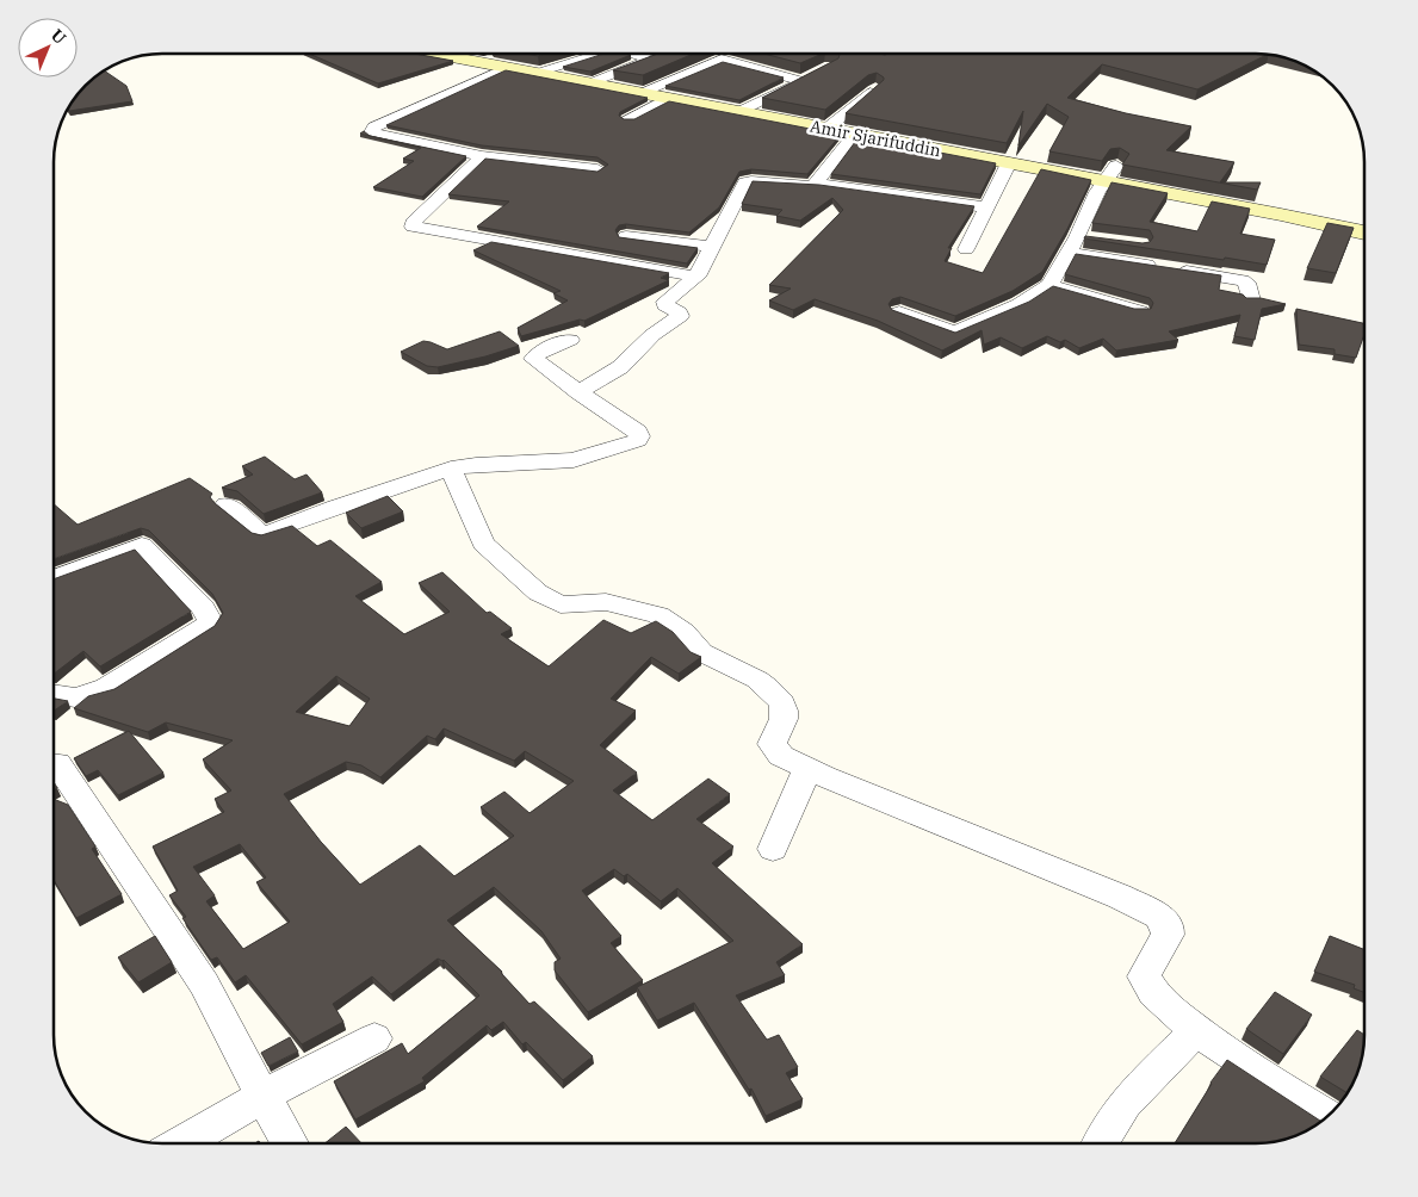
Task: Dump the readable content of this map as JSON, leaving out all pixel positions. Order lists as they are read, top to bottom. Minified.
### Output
{"streets":{"main road":["Amir Sjarifuddin"]},"north":"top right"}
